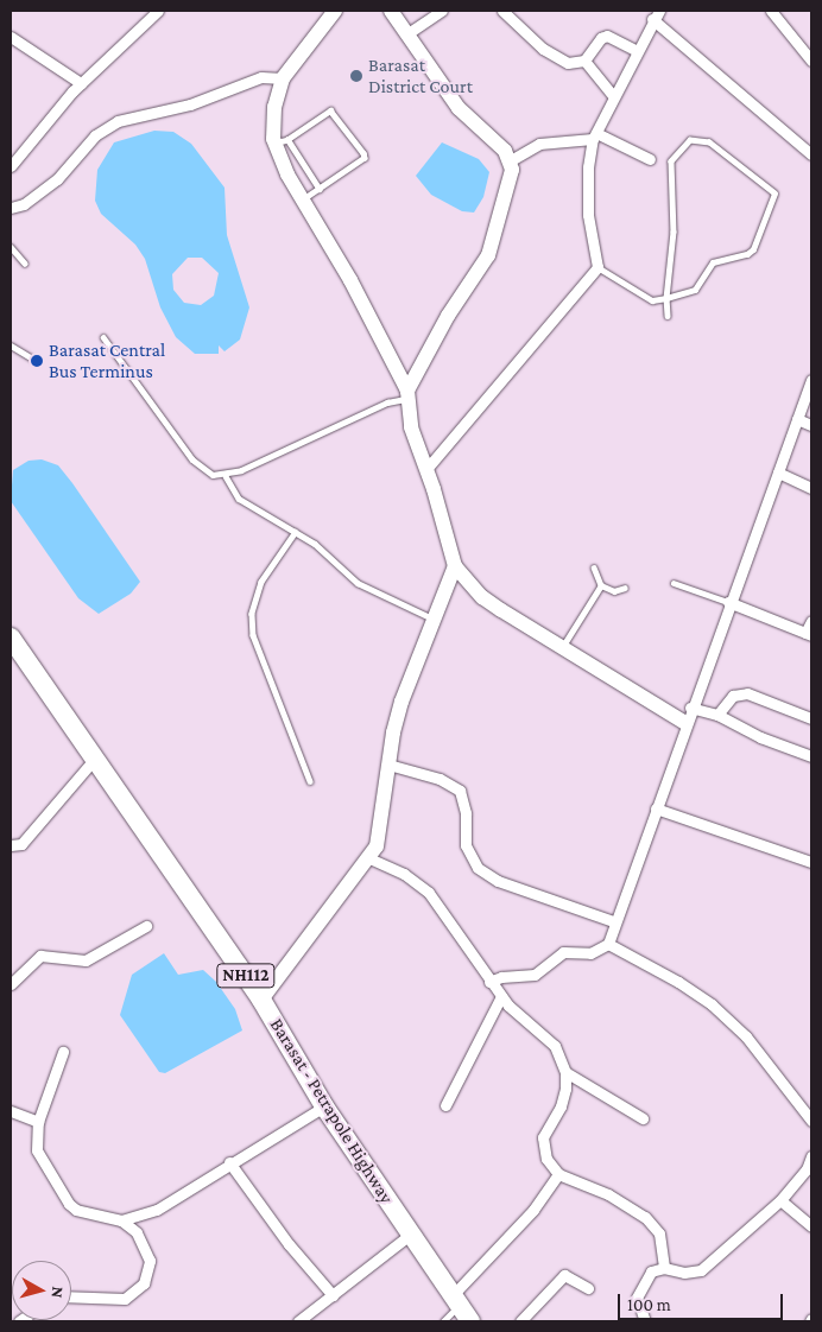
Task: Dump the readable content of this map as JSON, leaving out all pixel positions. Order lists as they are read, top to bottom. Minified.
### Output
{"streets":{"highway":["NH112","Barasat - Petrapole Highway"]},"places":["Barasat District Court","Barasat Central Bus Terminus"],"scale_bar":"100 m","north":"right"}
